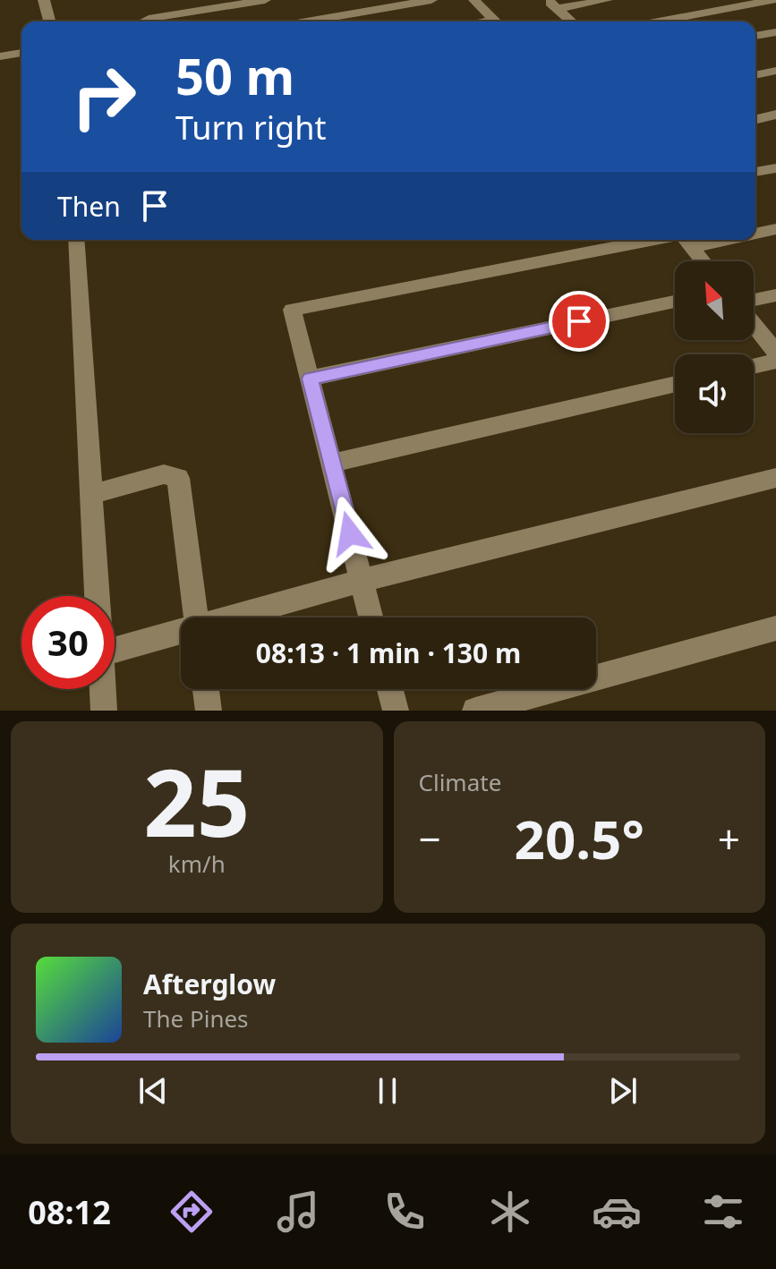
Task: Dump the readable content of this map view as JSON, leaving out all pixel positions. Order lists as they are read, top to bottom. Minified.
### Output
{"north":"top left","page":{"turn":["50 m","Turn right"],"then":"Then","limit":"30","trip":"08:13 · 1 min · 130 m","tile":[["25","km/h"],"Climate"],"heat":["−","20.5°","+"],"song":["Afterglow","The Pines"],"tabs":"08:12"}}
